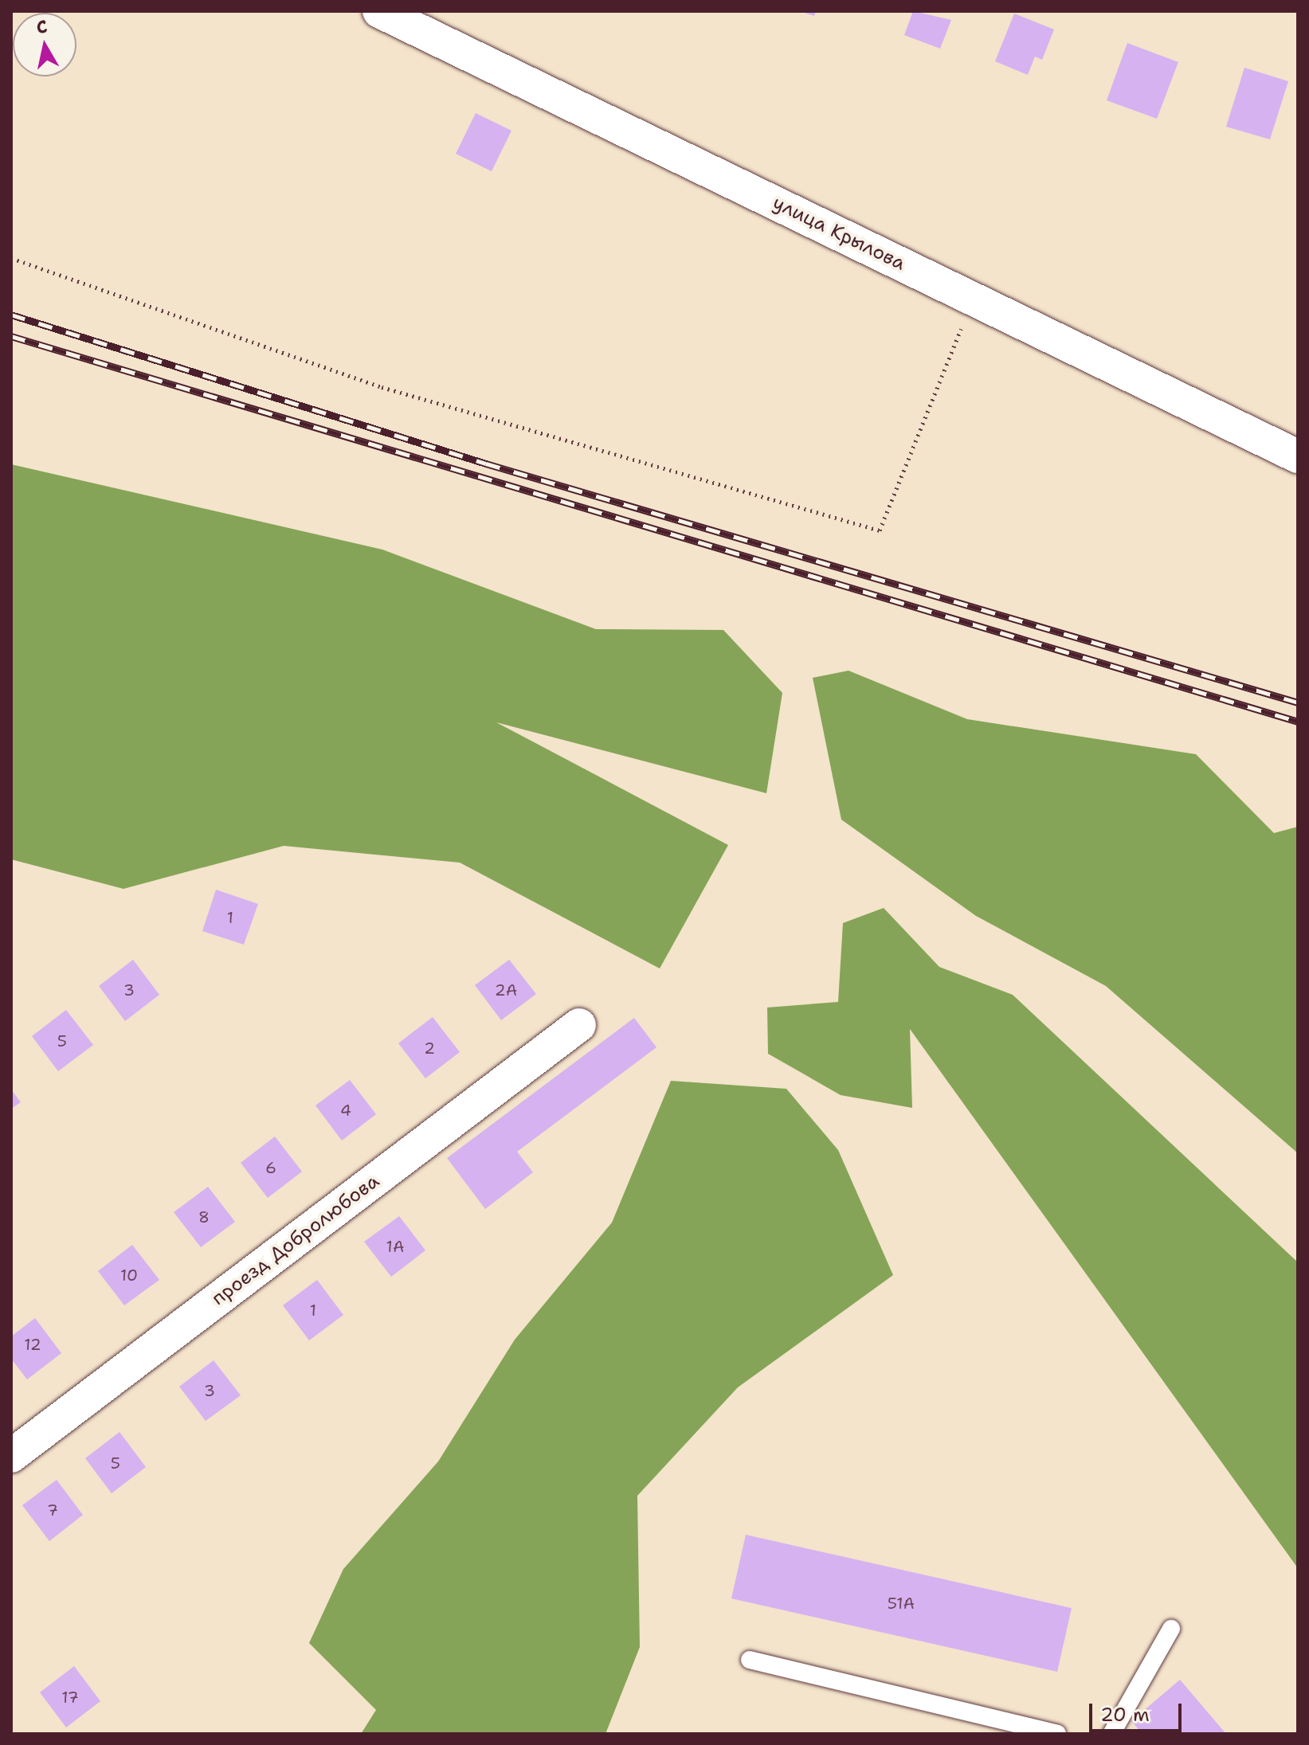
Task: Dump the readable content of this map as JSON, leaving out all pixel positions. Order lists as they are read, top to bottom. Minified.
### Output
{"streets":{"street":["улица Крылова","проезд Добролюбова"]},"house_numbers":["1","3","2А","5","2","4","6","8","1А","10","1","12","3","5","7","51А","17"],"scale_bar":"20 m","north":"top"}
